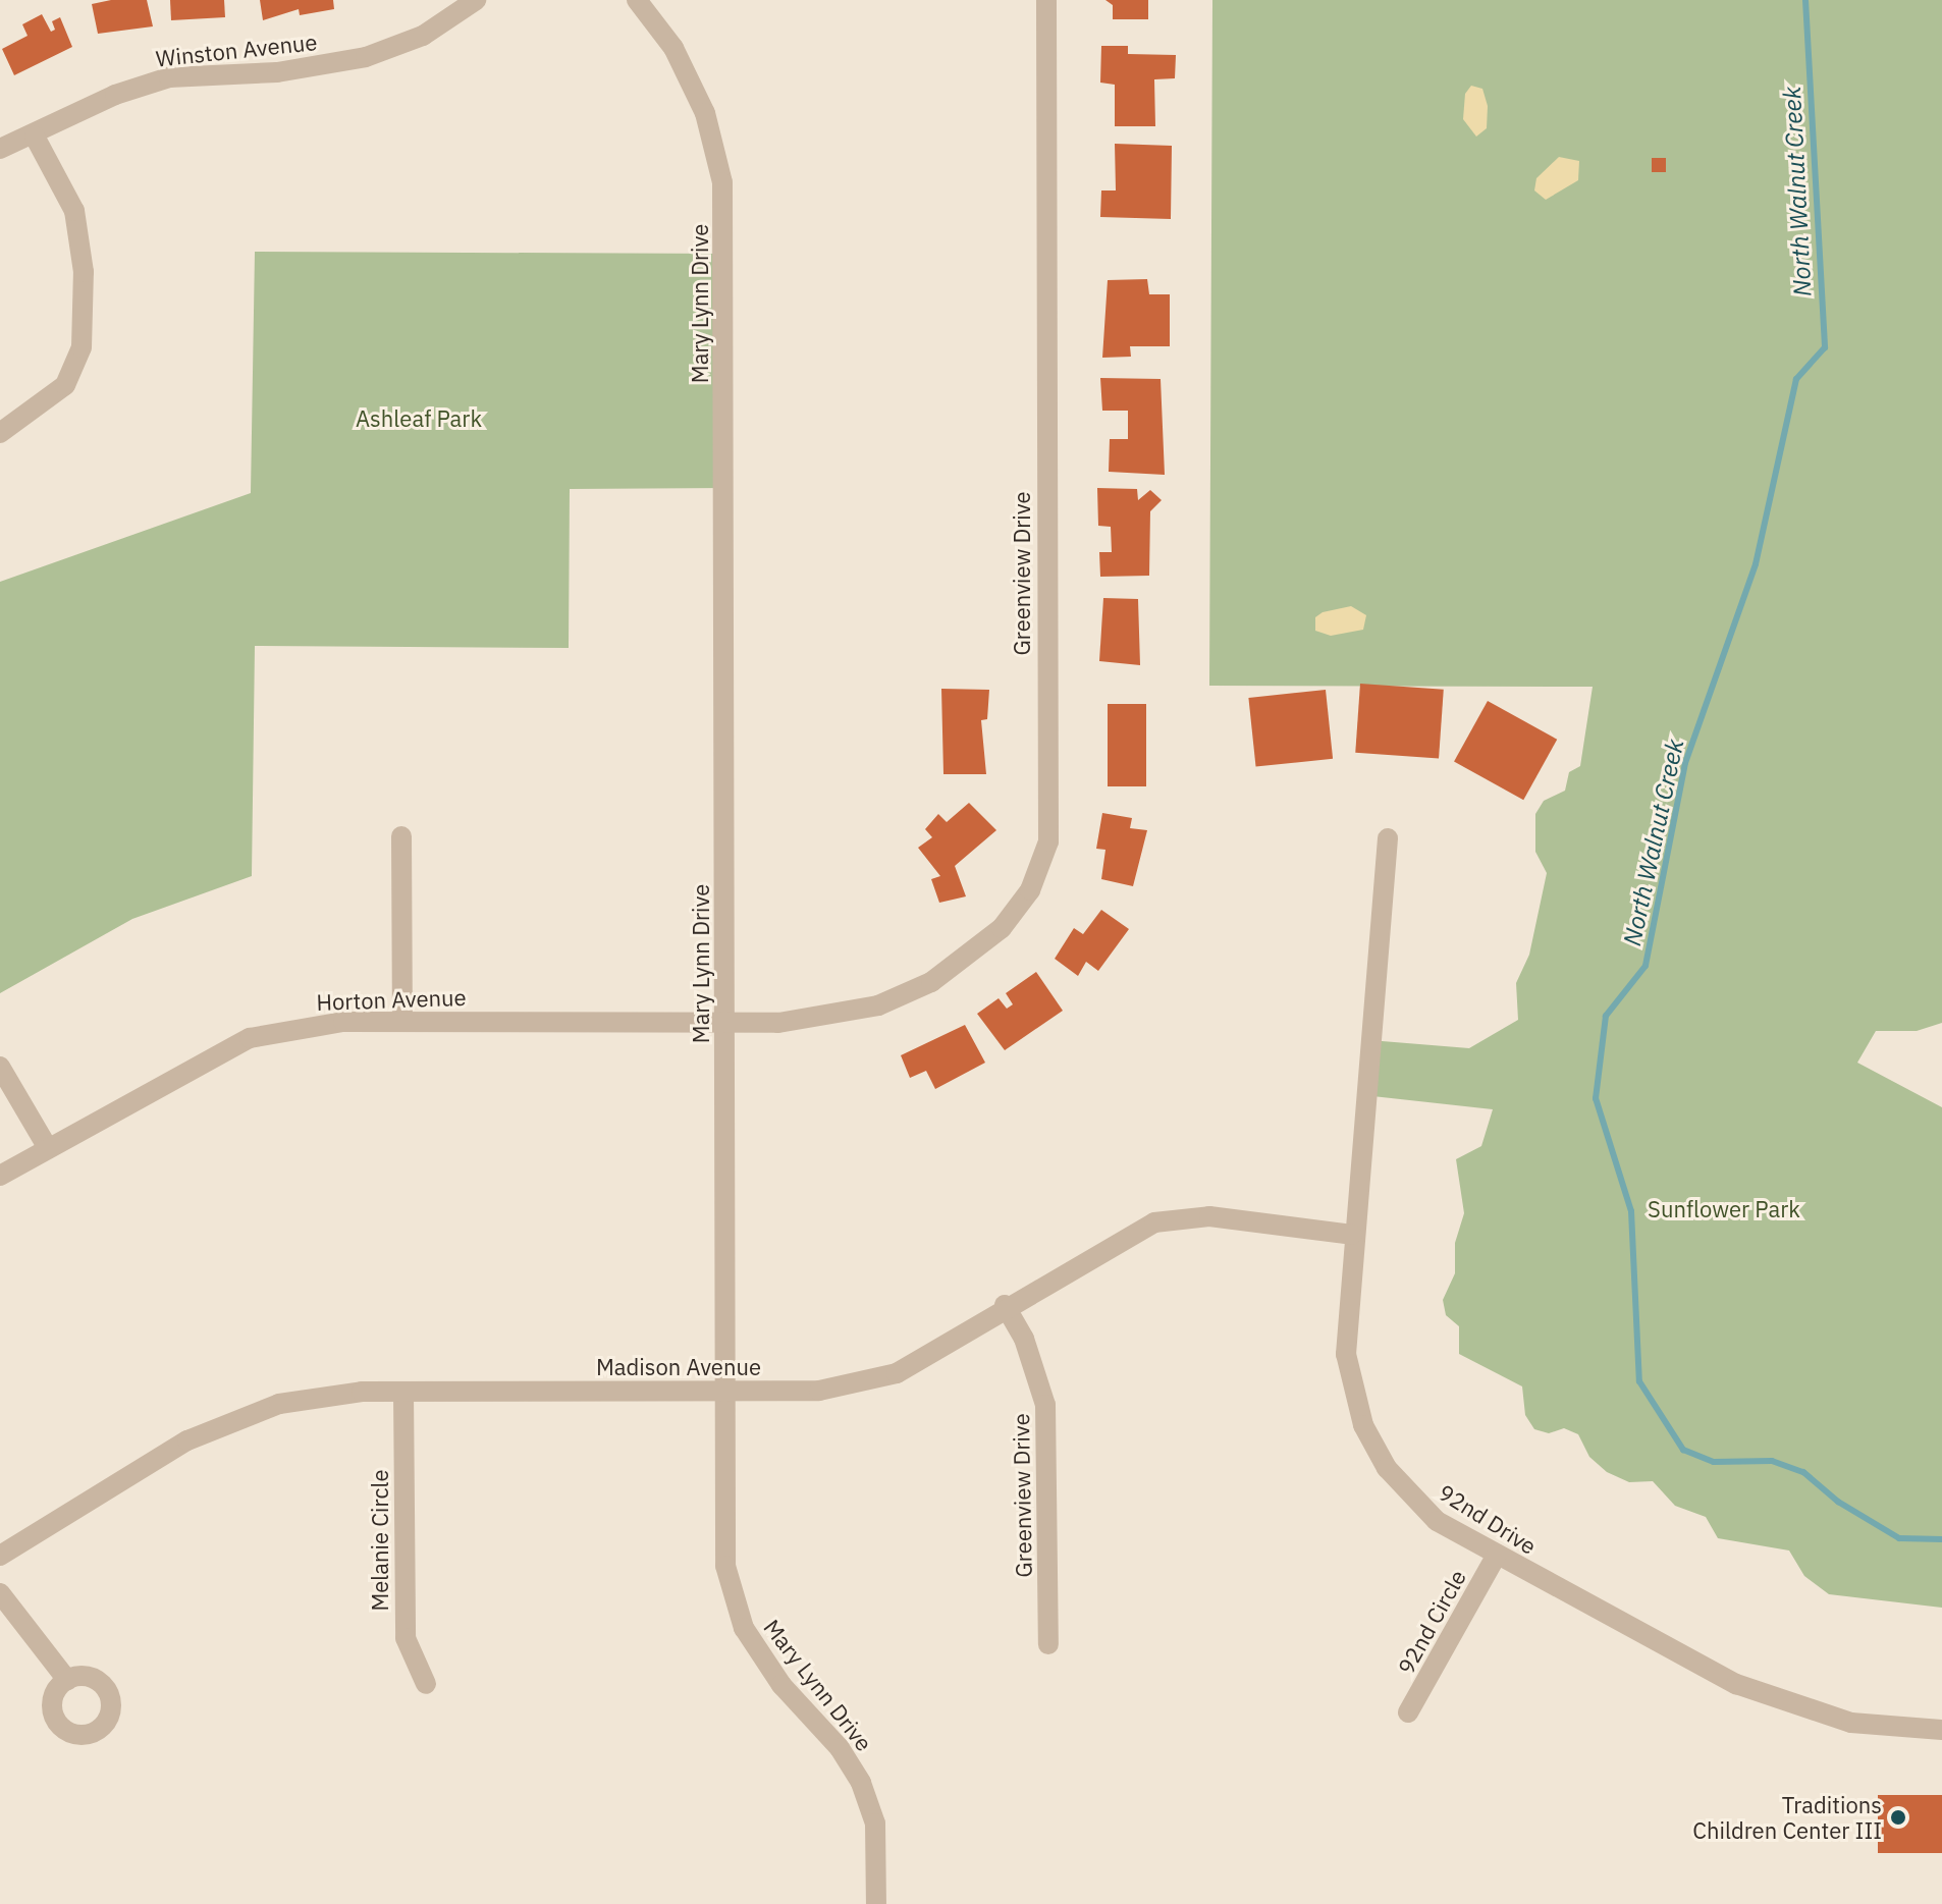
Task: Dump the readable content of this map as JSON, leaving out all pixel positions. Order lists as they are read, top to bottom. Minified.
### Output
{"streets":{"street":["Winston Avenue","Mary Lynn Drive","Greenview Drive","Horton Avenue","Madison Avenue","92nd Drive","Melanie Circle","92nd Circle"]},"crossings":[["Mary Lynn Drive","Horton Avenue"],["Mary Lynn Drive","Madison Avenue"],["Greenview Drive","Horton Avenue"],["Greenview Drive","Madison Avenue"],["Madison Avenue","92nd Drive"],["Madison Avenue","Melanie Circle"],["92nd Drive","92nd Circle"]],"water":["North Walnut Creek"],"parks":["Ashleaf Park","Sunflower Park"],"places":["Traditions Children Center III"]}
